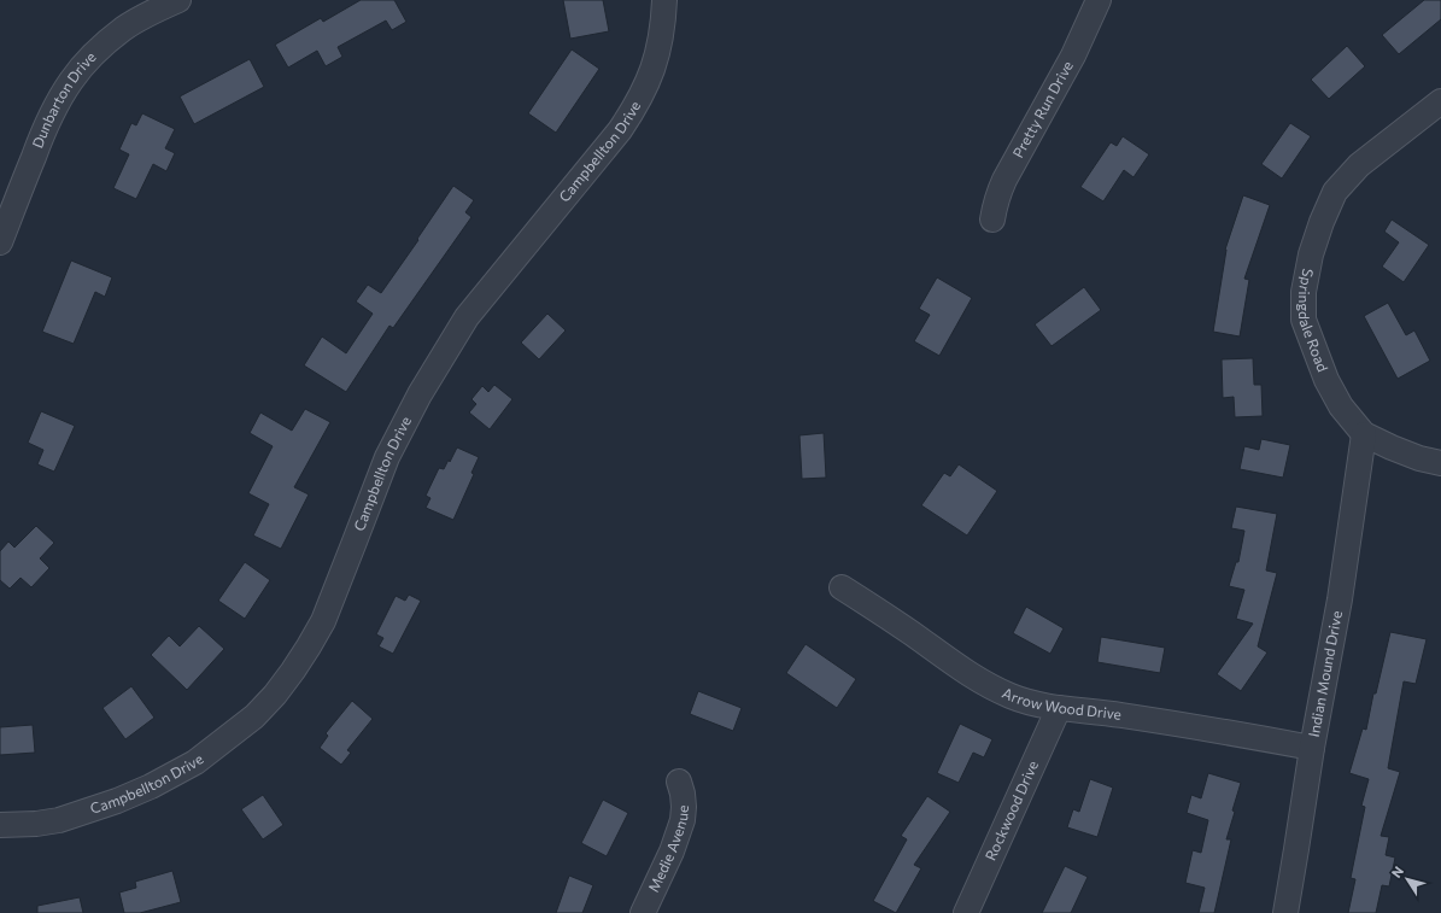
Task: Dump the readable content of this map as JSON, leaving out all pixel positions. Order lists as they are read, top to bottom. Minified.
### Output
{"streets":{"street":["Dunbarton Drive","Pretty Run Drive","Campbellton Drive","Springdale Road","Indian Mound Drive","Arrow Wood Drive","Rockwood Drive","Medie Avenue"]},"crossings":[["Springdale Road","Indian Mound Drive"],["Indian Mound Drive","Arrow Wood Drive"],["Arrow Wood Drive","Rockwood Drive"]],"north":"top left"}
